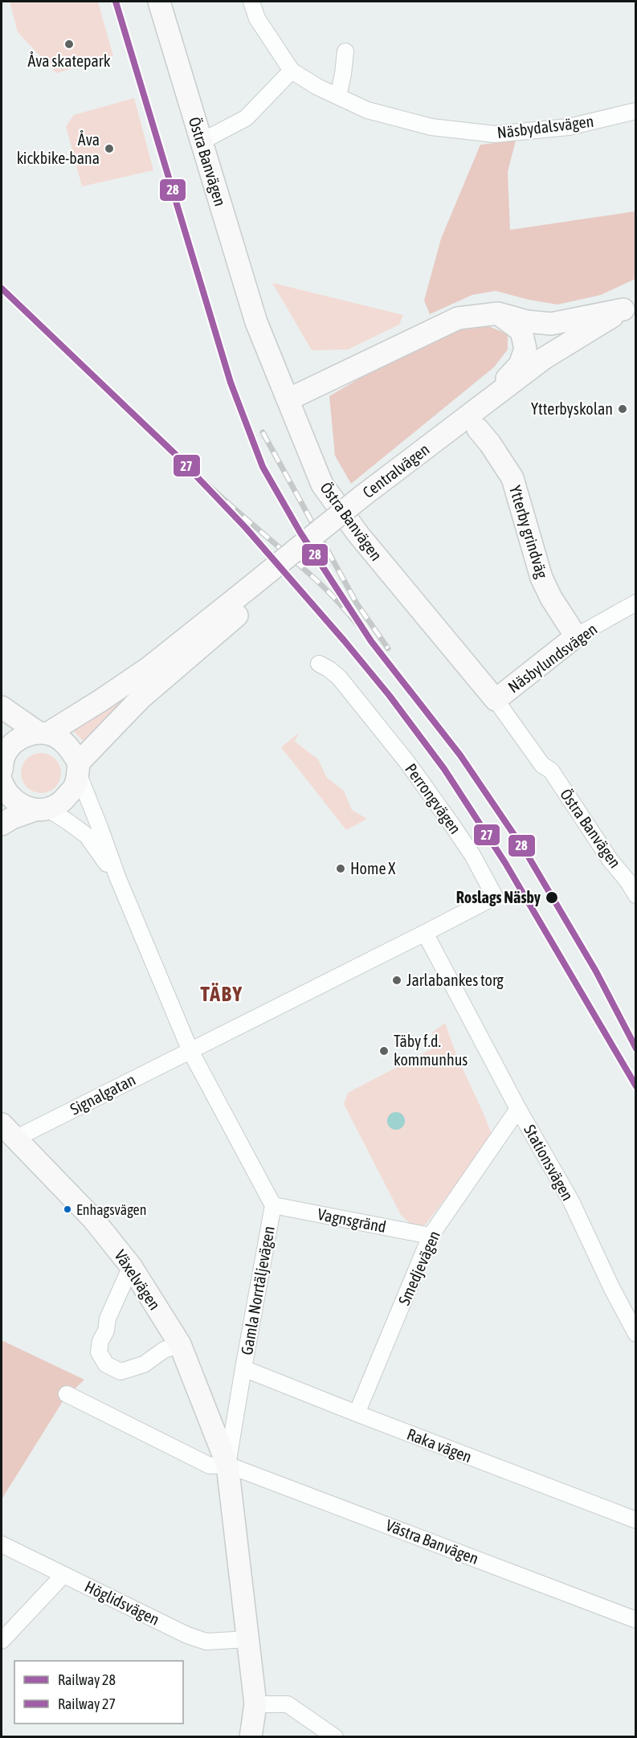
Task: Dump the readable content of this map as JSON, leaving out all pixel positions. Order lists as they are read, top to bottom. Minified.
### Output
{"streets":{"street":["Näsbydalsvägen","Östra Banvägen","Centralvägen","Ytterby grindväg","Näsbylundsvägen","Perrongvägen","Signalgatan","Stationsvägen","Vagnsgränd","Smedjevägen","Växelvägen","Gamla Norrtäljevägen","Raka vägen","Västra Banvägen","Höglidsvägen"]},"crossings":[["Östra Banvägen","Näsbylundsvägen"],["Centralvägen","Ytterby grindväg"],["Centralvägen","Gamla Norrtäljevägen"],["Ytterby grindväg","Näsbylundsvägen"],["Perrongvägen","Stationsvägen"],["Signalgatan","Växelvägen"],["Signalgatan","Gamla Norrtäljevägen"],["Stationsvägen","Smedjevägen"],["Vagnsgränd","Smedjevägen"],["Vagnsgränd","Gamla Norrtäljevägen"],["Smedjevägen","Raka vägen"],["Växelvägen","Gamla Norrtäljevägen"],["Växelvägen","Västra Banvägen"],["Gamla Norrtäljevägen","Raka vägen"],["Gamla Norrtäljevägen","Västra Banvägen"],["Gamla Norrtäljevägen","Höglidsvägen"]],"districts":["TÄBY"],"places":["Åva skatepark","Åva kickbike-bana","Ytterbyskolan","Home X","Roslags Näsby","Jarlabankes torg","Täby f.d. kommunhus","Enhagsvägen"],"lines":["rail line 28","rail line 27"],"legend":["Railway 28","Railway 27"]}
